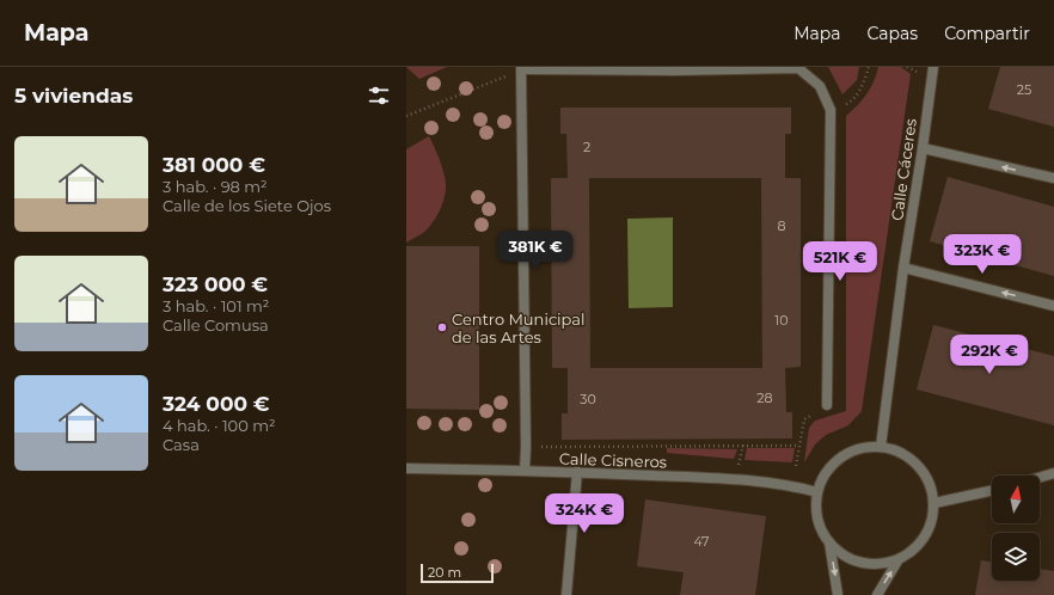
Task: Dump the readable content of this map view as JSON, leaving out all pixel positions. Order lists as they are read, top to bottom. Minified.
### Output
{"streets":{"street":["Calle Cáceres","Calle Cisneros"]},"crossings":[["Calle Cáceres","Calle Cisneros"]],"places":["Centro Municipal de las Artes"],"house_numbers":["25","2","8","10","28","30","47"],"scale_bar":"20 m","north":"top","page":{"header":"Mapa","nav":["Mapa","Capas","Compartir"],"heading":"5 viviendas","list":[{"name":"381 000 €","note":"3 hab. · 98 m² · Calle de los Siete Ojos"},{"name":"323 000 €","note":"3 hab. · 101 m² · Calle Comusa"},{"name":"324 000 €","note":"4 hab. · 100 m² · Casa"}],"price":["381K €","323K €","521K €","292K €","324K €"],"scale":"20 m"}}
